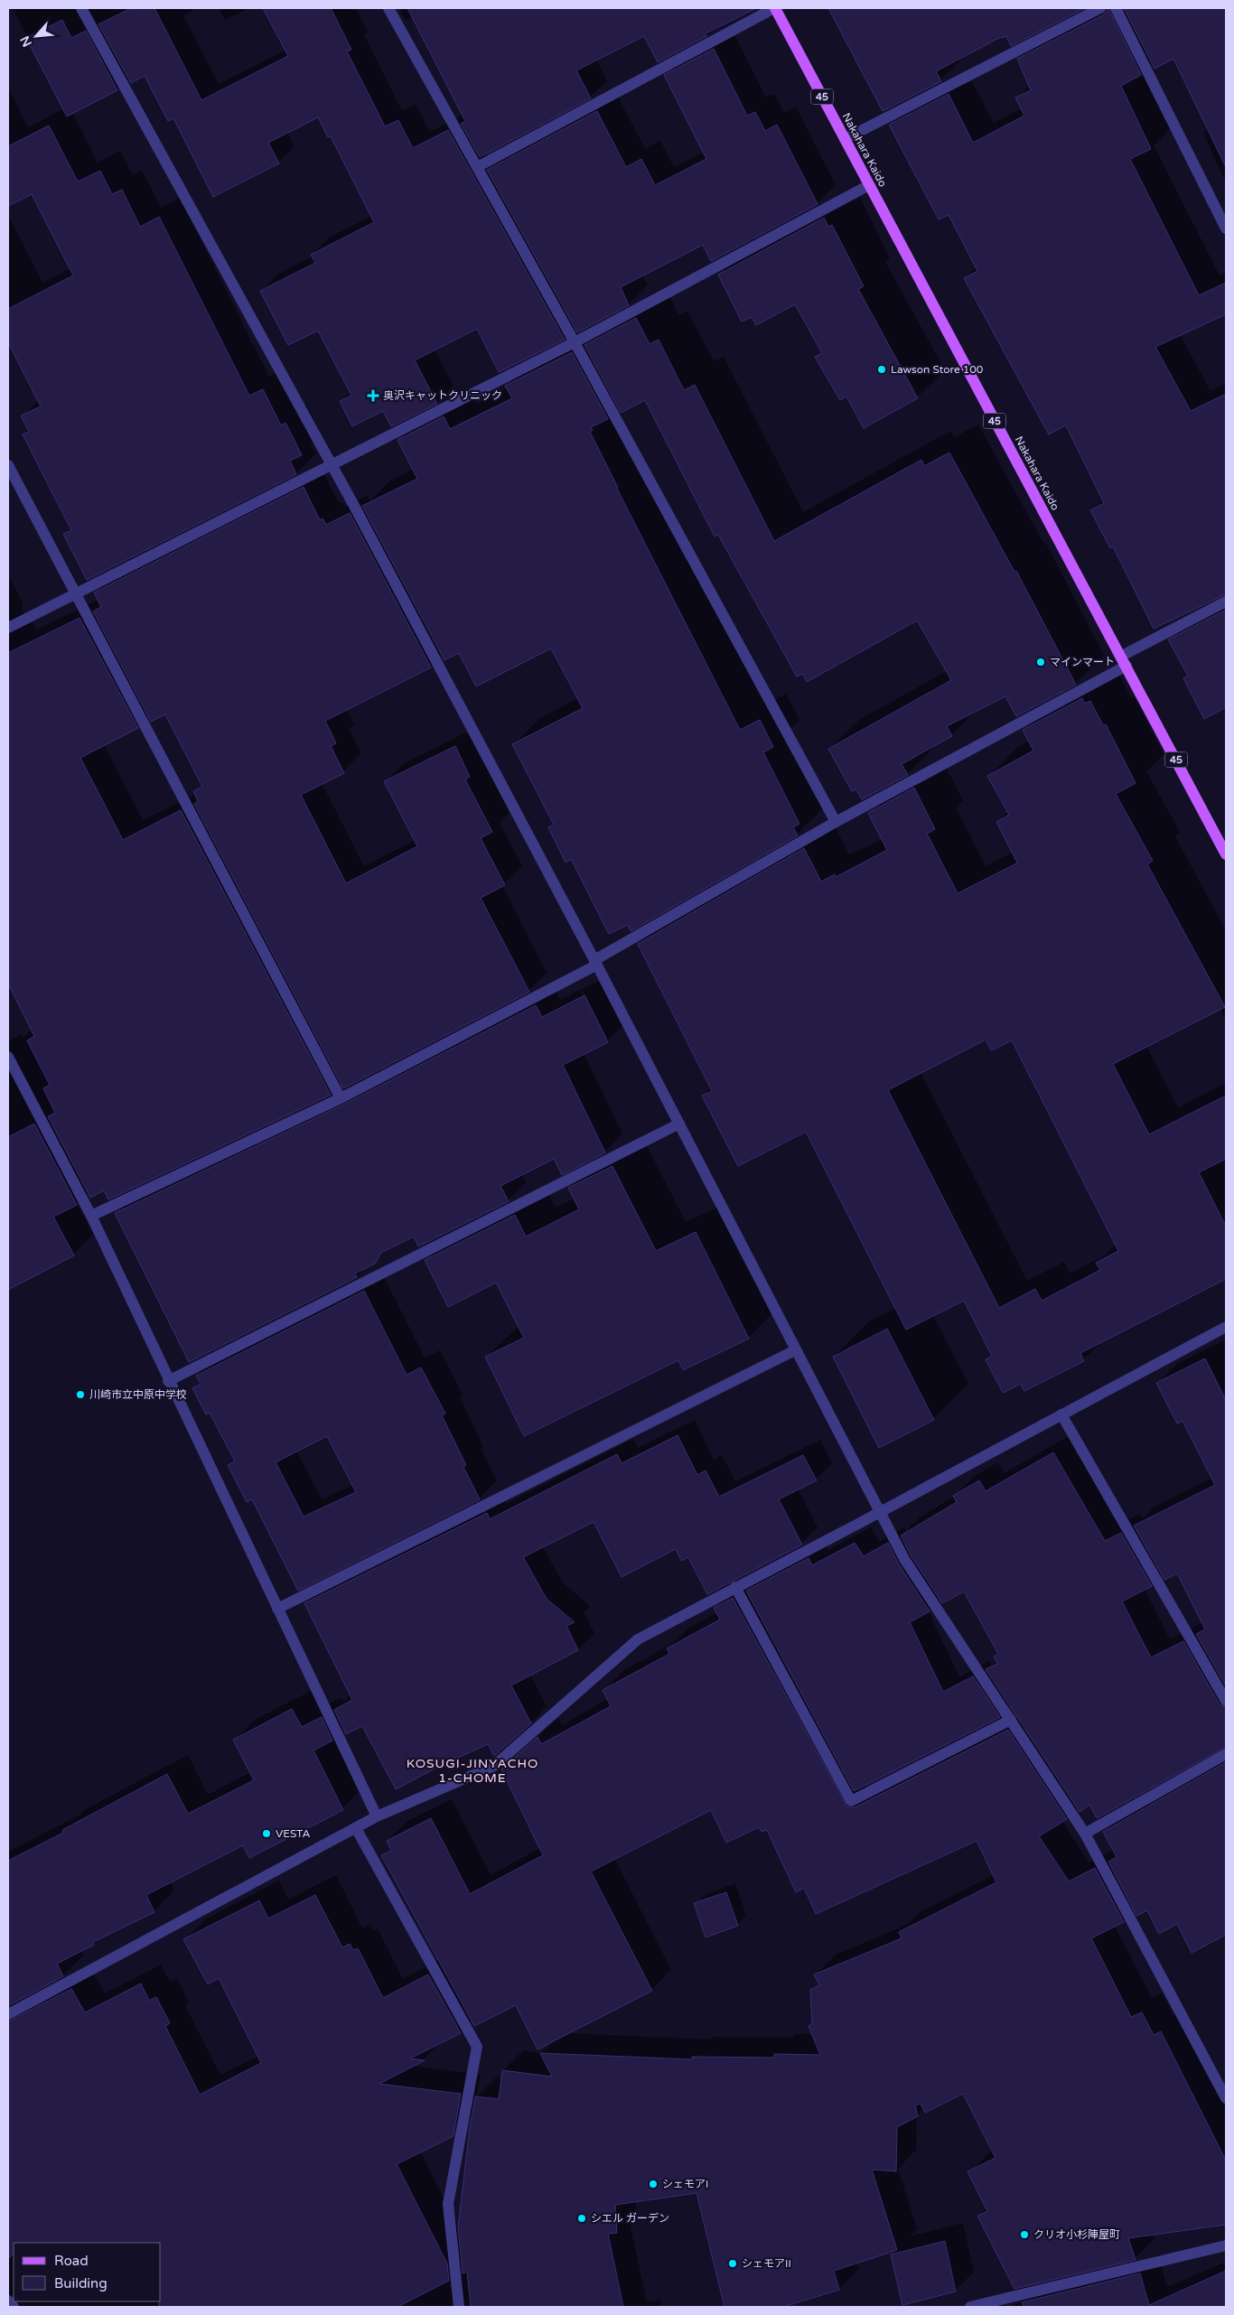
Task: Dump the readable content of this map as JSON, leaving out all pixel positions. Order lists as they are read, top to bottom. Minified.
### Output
{"streets":{"main road":["45","Nakahara Kaido"]},"districts":["KOSUGI-JINYACHO 1-CHOME"],"places":{"other":["Lawson Store 100","マインマート","川崎市立中原中学校","VESTA","シェモアI","シエル ガーデン","クリオ小杉陣屋町","シェモアII"],"health":["奥沢キャットクリニック"]},"legend":["Road","Building"],"north":"bottom left"}
